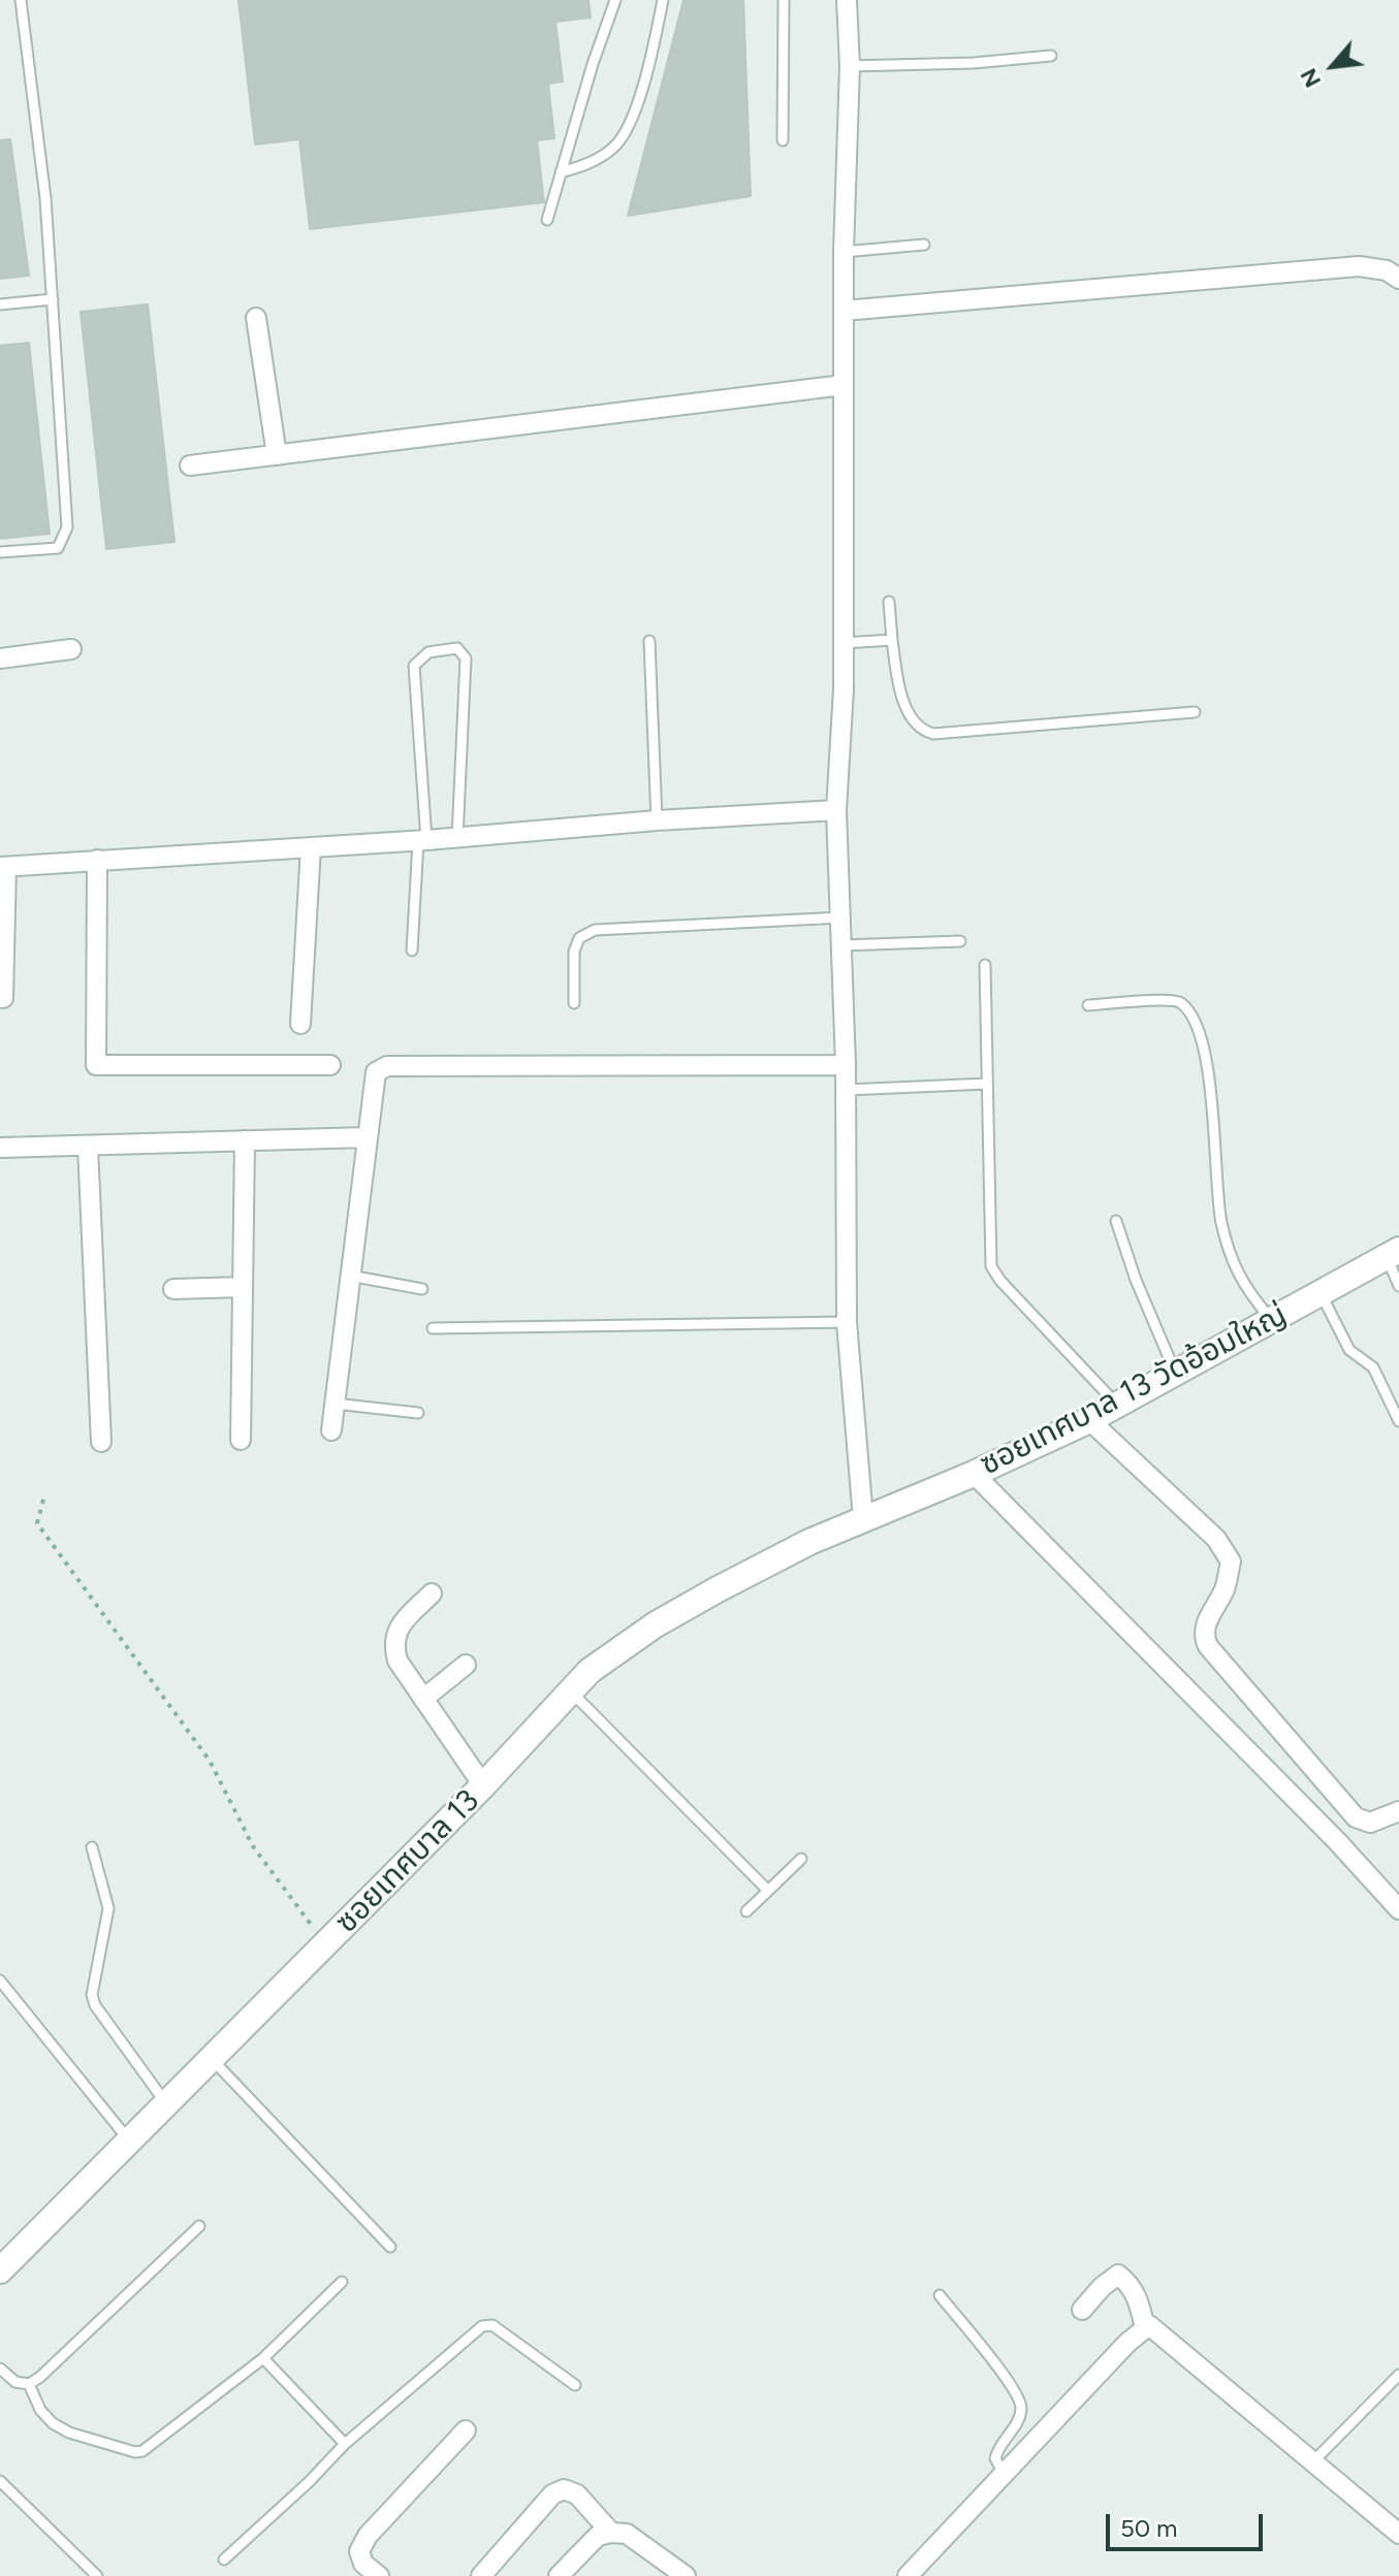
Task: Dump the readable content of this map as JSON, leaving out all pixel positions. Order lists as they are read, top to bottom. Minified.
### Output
{"streets":{"street":["ซอยเทศบาล 13 วัดอ้อมใหญ่","ซอยเทศบาล 13"]},"crossings":[["ซอยเทศบาล 13 วัดอ้อมใหญ่","ซอยเทศบาล 13"]],"scale_bar":"50 m","north":"bottom left"}
